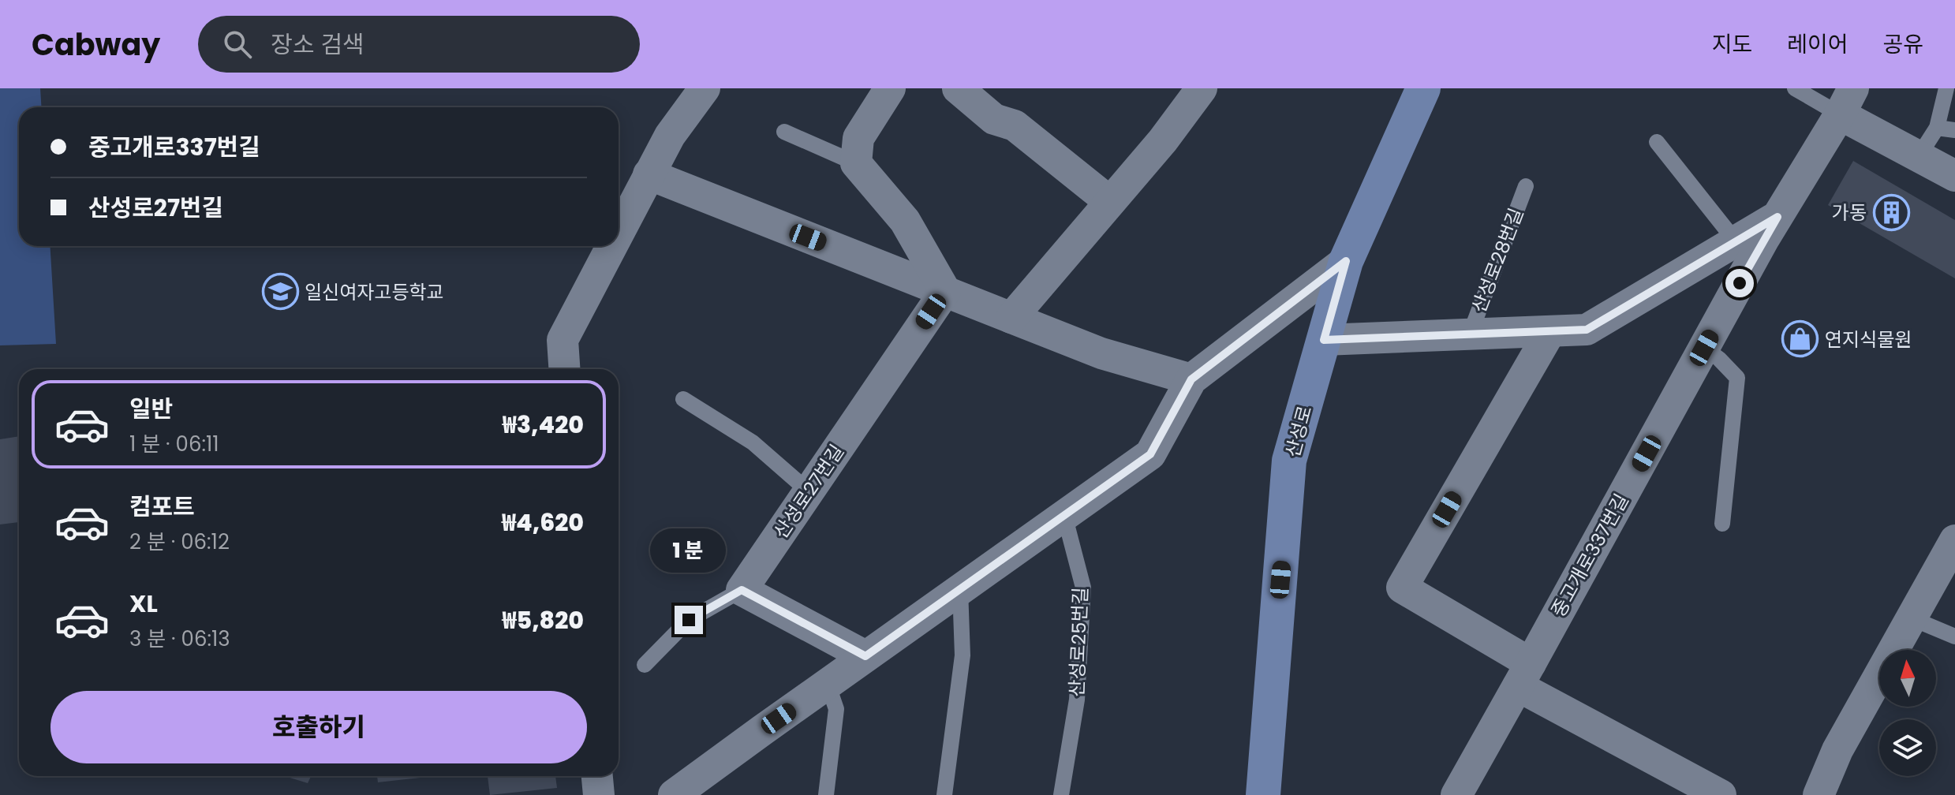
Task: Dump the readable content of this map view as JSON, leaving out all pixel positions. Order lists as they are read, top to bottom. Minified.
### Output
{"streets":{"street":["산성로28번길","산성로","산성로27번길","중고개로337번길"],"lane":["산성로25번길"]},"crossings":[["산성로28번길","산성로"],["산성로28번길","중고개로337번길"]],"places":{"building":["가동"],"school or university":["일신여자고등학교"],"shop":["연지식물원"]},"north":"top","page":{"header":"Cabway","search":"장소 검색","nav":["지도","레이어","공유"],"banner":["중고개로337번길","산성로27번길"],"list":[{"name":"일반","note":"1 분 · 06:11","value":"₩3,420"},{"name":"컴포트","note":"2 분 · 06:12","value":"₩4,620"},{"name":"XL","note":"3 분 · 06:13","value":"₩5,820"}],"bubble":"1 분","buttons":"호출하기"}}
